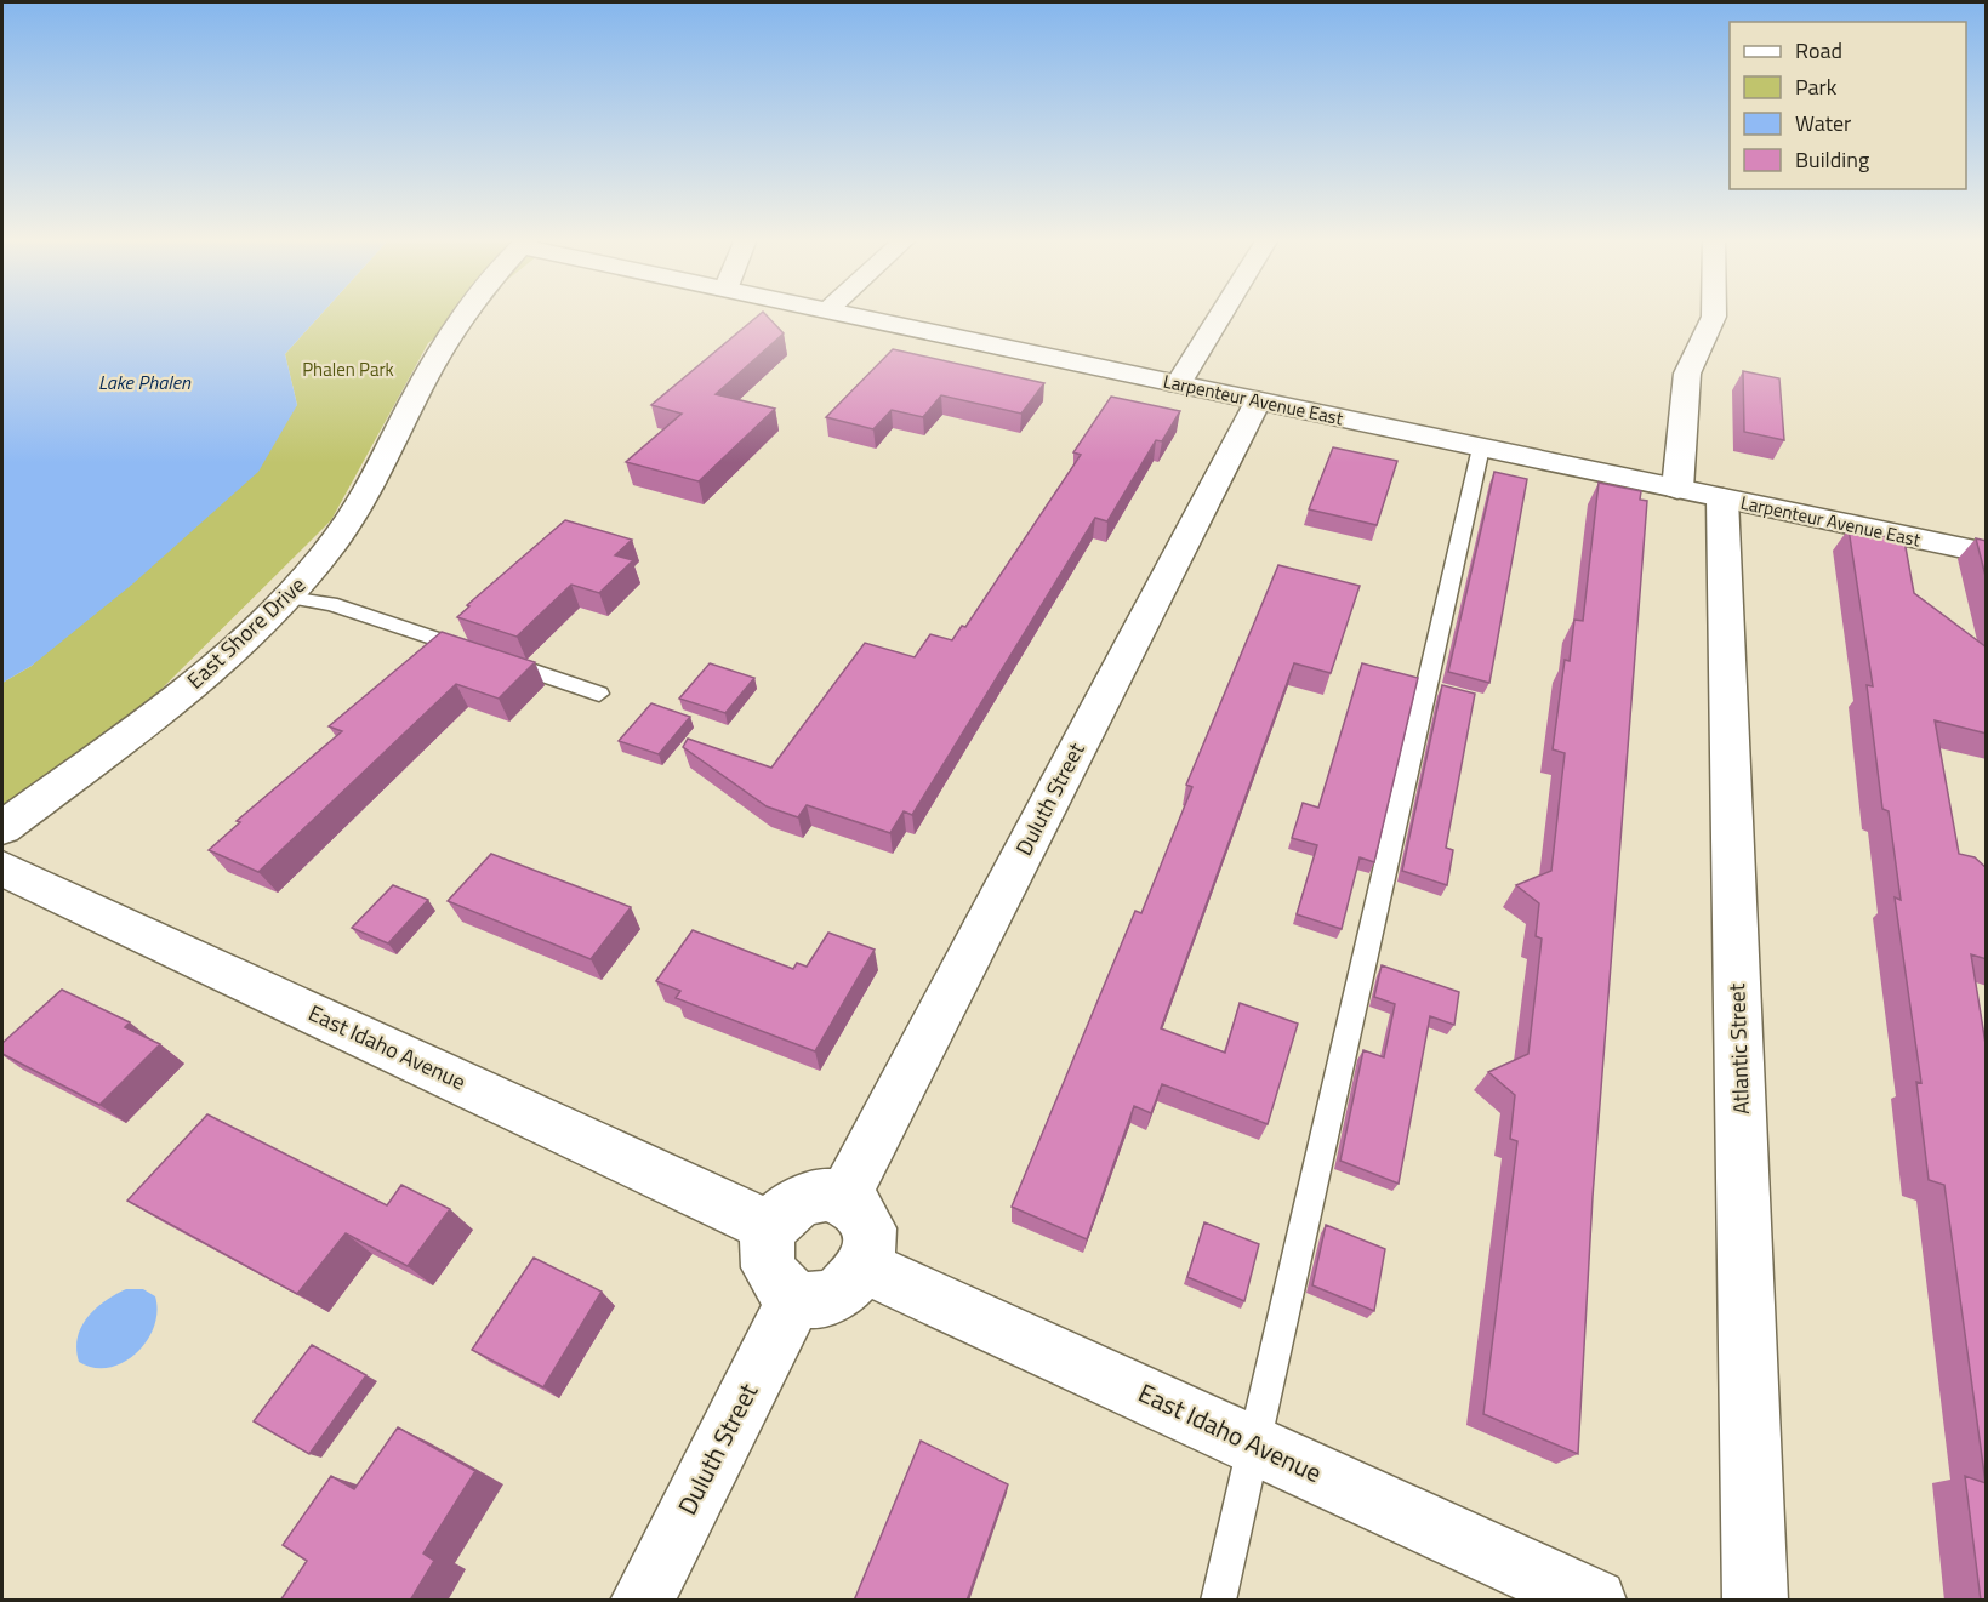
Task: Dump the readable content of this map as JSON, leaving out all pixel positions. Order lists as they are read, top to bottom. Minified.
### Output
{"streets":{"street":["Larpenteur Avenue East","East Shore Drive","Duluth Street","East Idaho Avenue","Atlantic Street"]},"crossings":[["Larpenteur Avenue East","Duluth Street"],["Larpenteur Avenue East","Atlantic Street"],["Duluth Street","East Idaho Avenue"]],"water":["Lake Phalen"],"parks":["Phalen Park"],"legend":["Road","Park","Water","Building"]}
